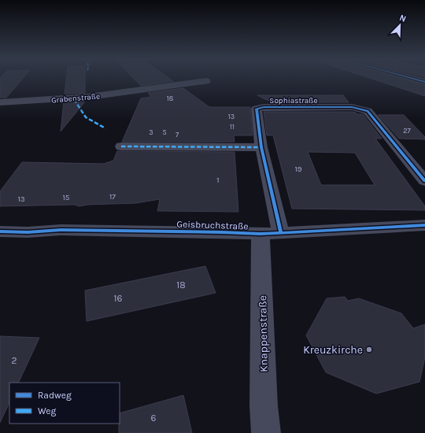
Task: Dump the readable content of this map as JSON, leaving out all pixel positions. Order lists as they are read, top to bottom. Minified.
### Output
{"streets":{"street":["Grabenstraße","Sophiastraße","Geisbruchstraße","Knappenstraße"]},"crossings":[["Sophiastraße","Geisbruchstraße"],["Sophiastraße","Knappenstraße"],["Geisbruchstraße","Knappenstraße"]],"places":["Kreuzkirche"],"house_numbers":["18","13","11","27","3","5","7","19","1","17","15","13","18","16","2","6"],"legend":["Radweg","Weg"],"north":"top right"}
